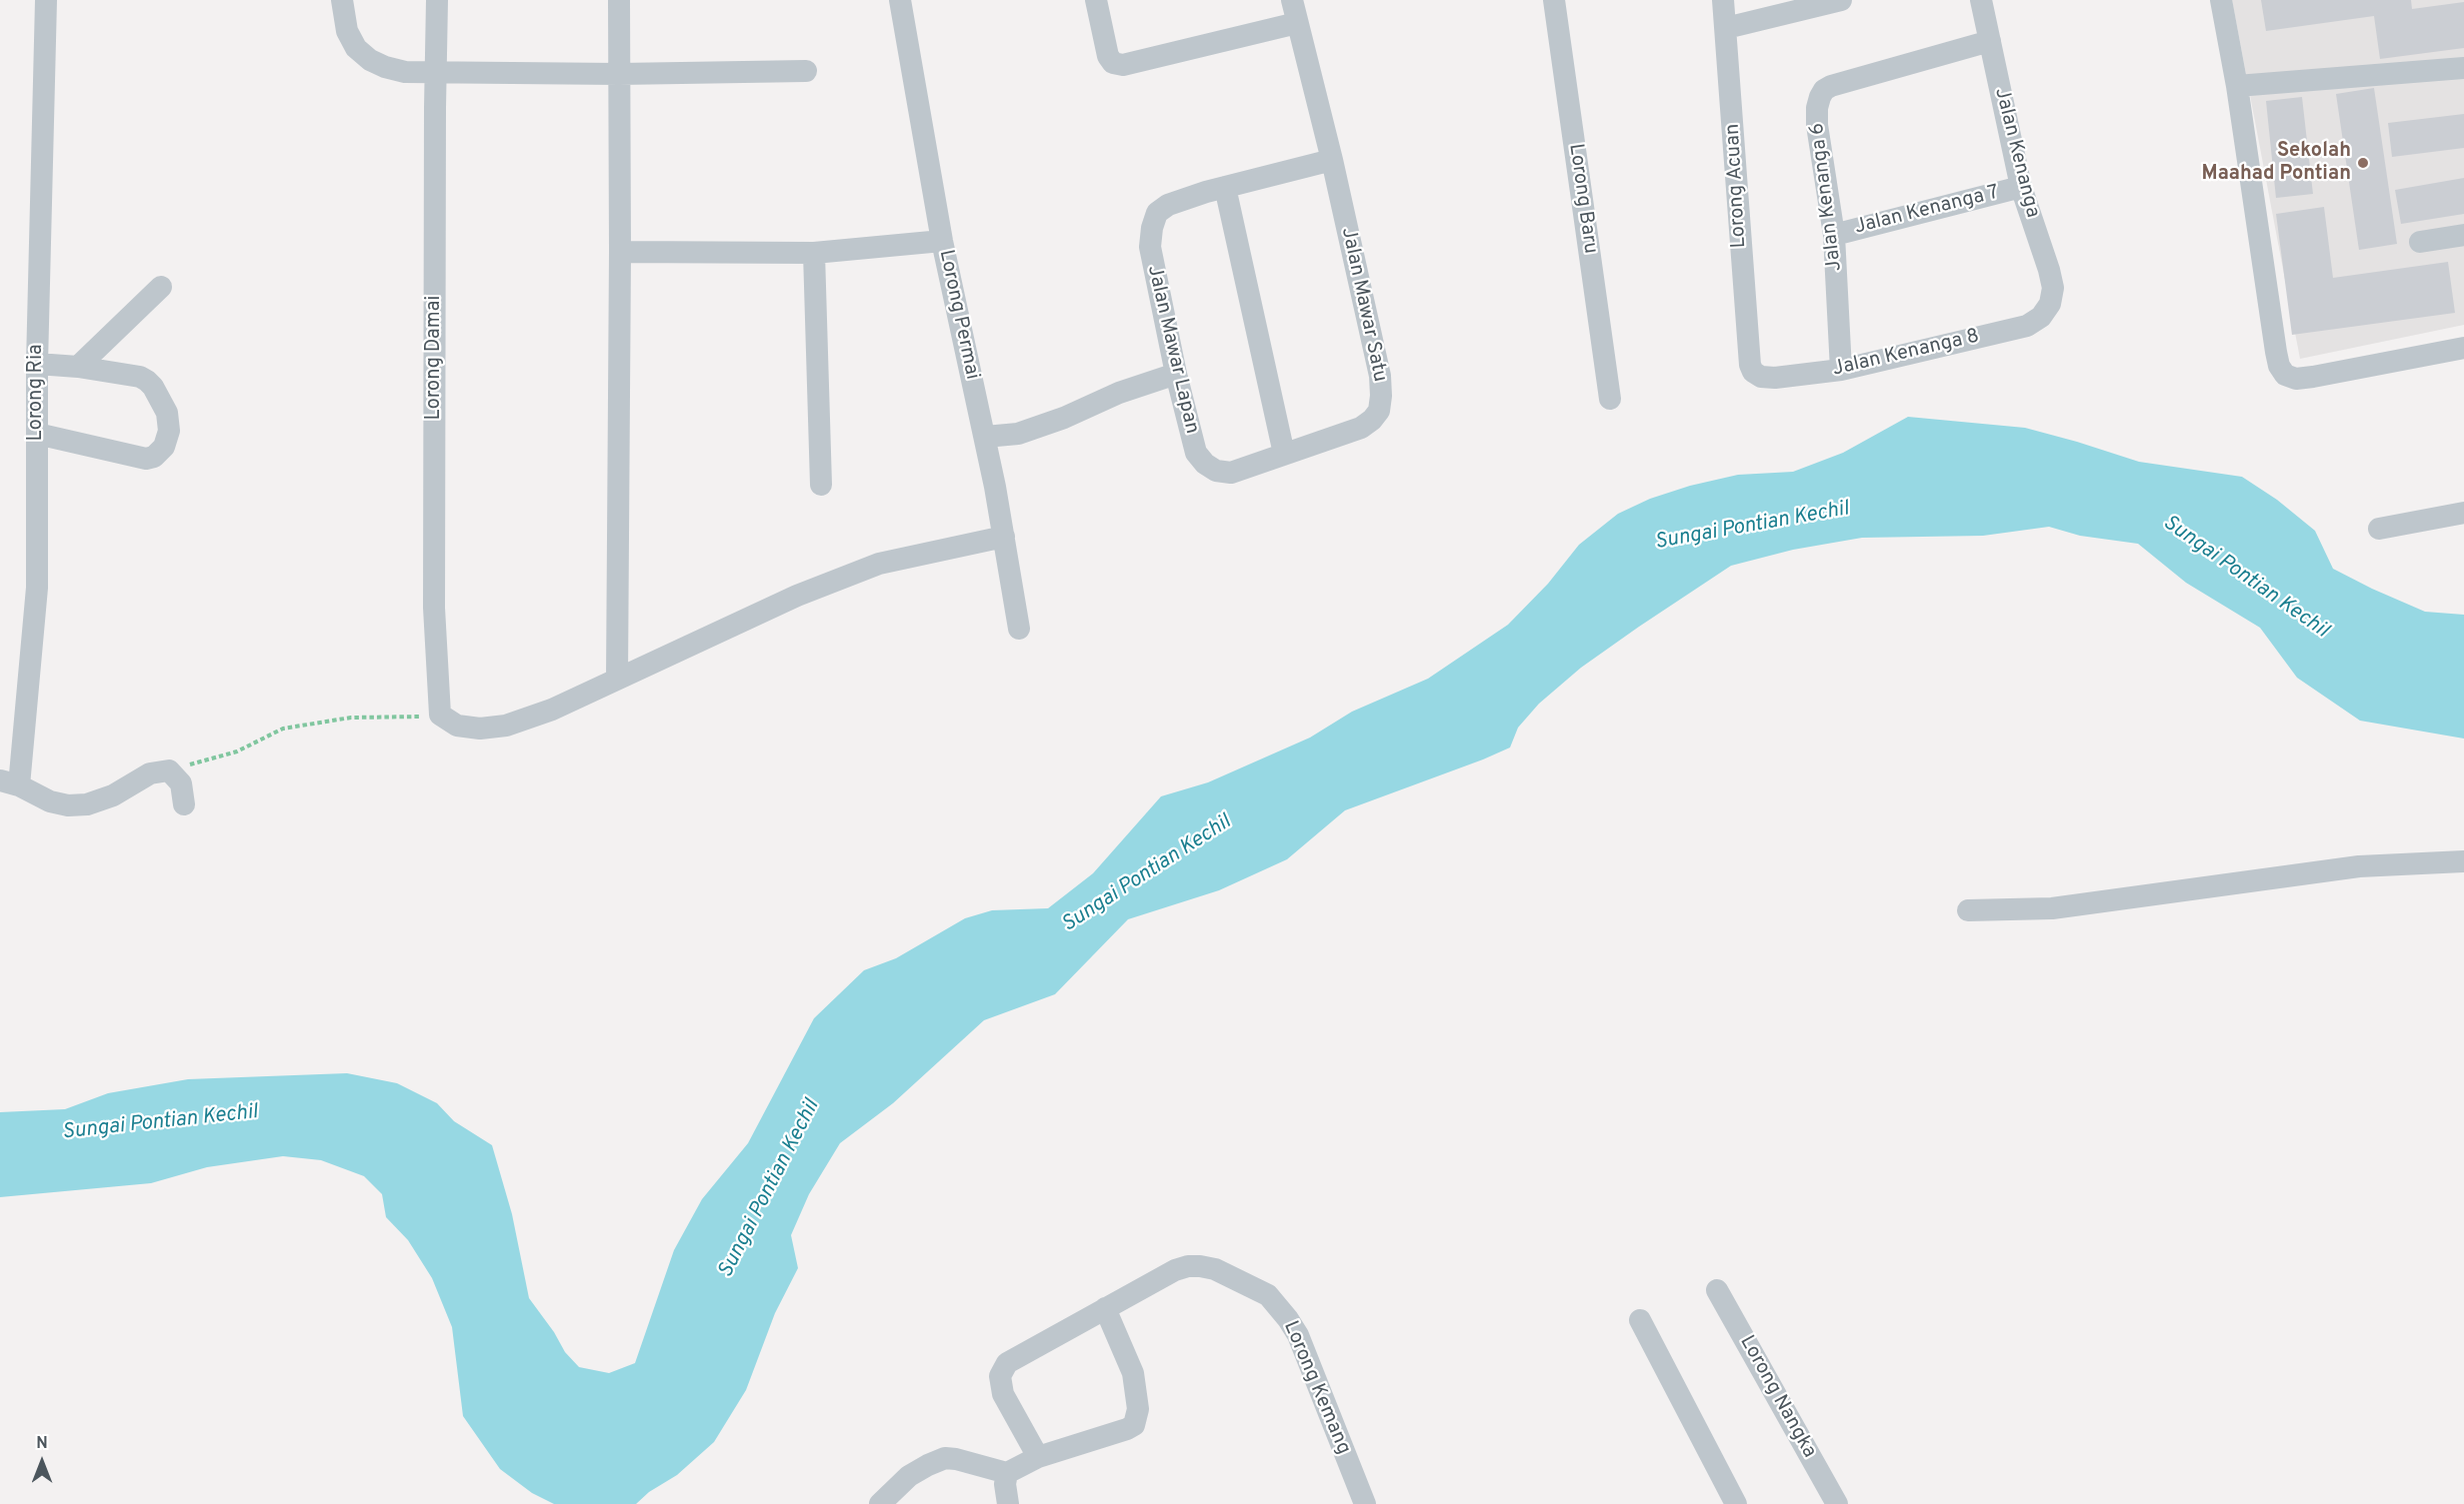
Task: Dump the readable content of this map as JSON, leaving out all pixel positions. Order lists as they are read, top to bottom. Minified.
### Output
{"streets":{"street":["Jalan Kenanga","Lorong Acuan","Jalan Kenanga 6","Lorong Baru","Jalan Kenanga 7","Jalan Mawar Satu","Lorong Permai","Jalan Mawar Lapan","Jalan Kenanga 8","Lorong Damai","Lorong Ria","Lorong Kemang","Lorong Nangka"]},"crossings":[["Jalan Kenanga","Jalan Kenanga 6"],["Jalan Kenanga","Jalan Kenanga 7"],["Jalan Kenanga","Jalan Kenanga 8"],["Lorong Acuan","Jalan Kenanga 8"],["Jalan Kenanga 6","Jalan Kenanga 7"],["Jalan Kenanga 6","Jalan Kenanga 8"],["Jalan Mawar Satu","Jalan Mawar Lapan"]],"water":["Sungai Pontian Kechil"],"places":["Sekolah Maahad Pontian"],"north":"top"}
